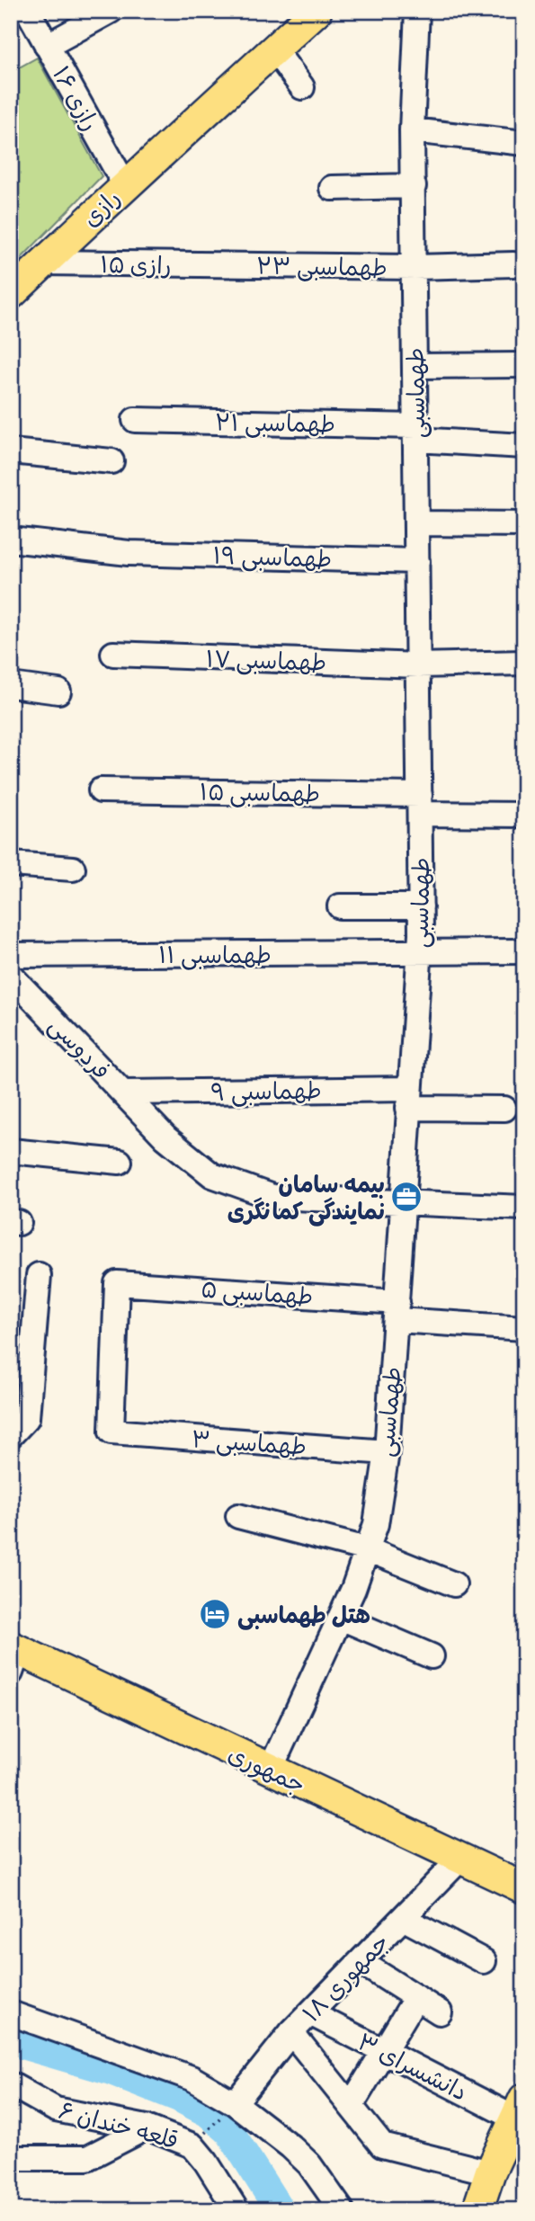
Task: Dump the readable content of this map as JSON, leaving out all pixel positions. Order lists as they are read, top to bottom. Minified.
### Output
{"streets":{"main road":["رازی","جمهوری"],"street":["رازی ۱۶","۱۵ رازی","۲۳ طهماسبی","طهماسبی","۲۱ طهماسبی","۱۹ طهماسبی","۱۷ طهماسبی","۱۵ طهماسبی","۱۱ طهماسبی","فردوسی","۹ طهماسبی","۵ طهماسبی","۳ طهماسبی","جمهوری ۱۸","۳ دانشسرای","۶ قلعه خندان"]},"crossings":[["رازی ۱۶","رازی"],["رازی","۱۵ رازی"],["۱۵ رازی","۲۳ طهماسبی"],["۲۳ طهماسبی","طهماسبی"],["طهماسبی","۲۱ طهماسبی"],["طهماسبی","۱۹ طهماسبی"],["طهماسبی","۱۷ طهماسبی"],["طهماسبی","۱۵ طهماسبی"],["طهماسبی","۱۱ طهماسبی"],["طهماسبی","فردوسی"],["طهماسبی","۹ طهماسبی"],["طهماسبی","۵ طهماسبی"],["طهماسبی","۳ طهماسبی"],["طهماسبی","جمهوری"],["فردوسی","۹ طهماسبی"],["۵ طهماسبی","۳ طهماسبی"],["جمهوری","جمهوری ۱۸"],["جمهوری ۱۸","۳ دانشسرای"]],"places":{"office":["بیمه سامان نمایندگی کمانگری"],"hotel":["هتل طهماسبی"]}}
